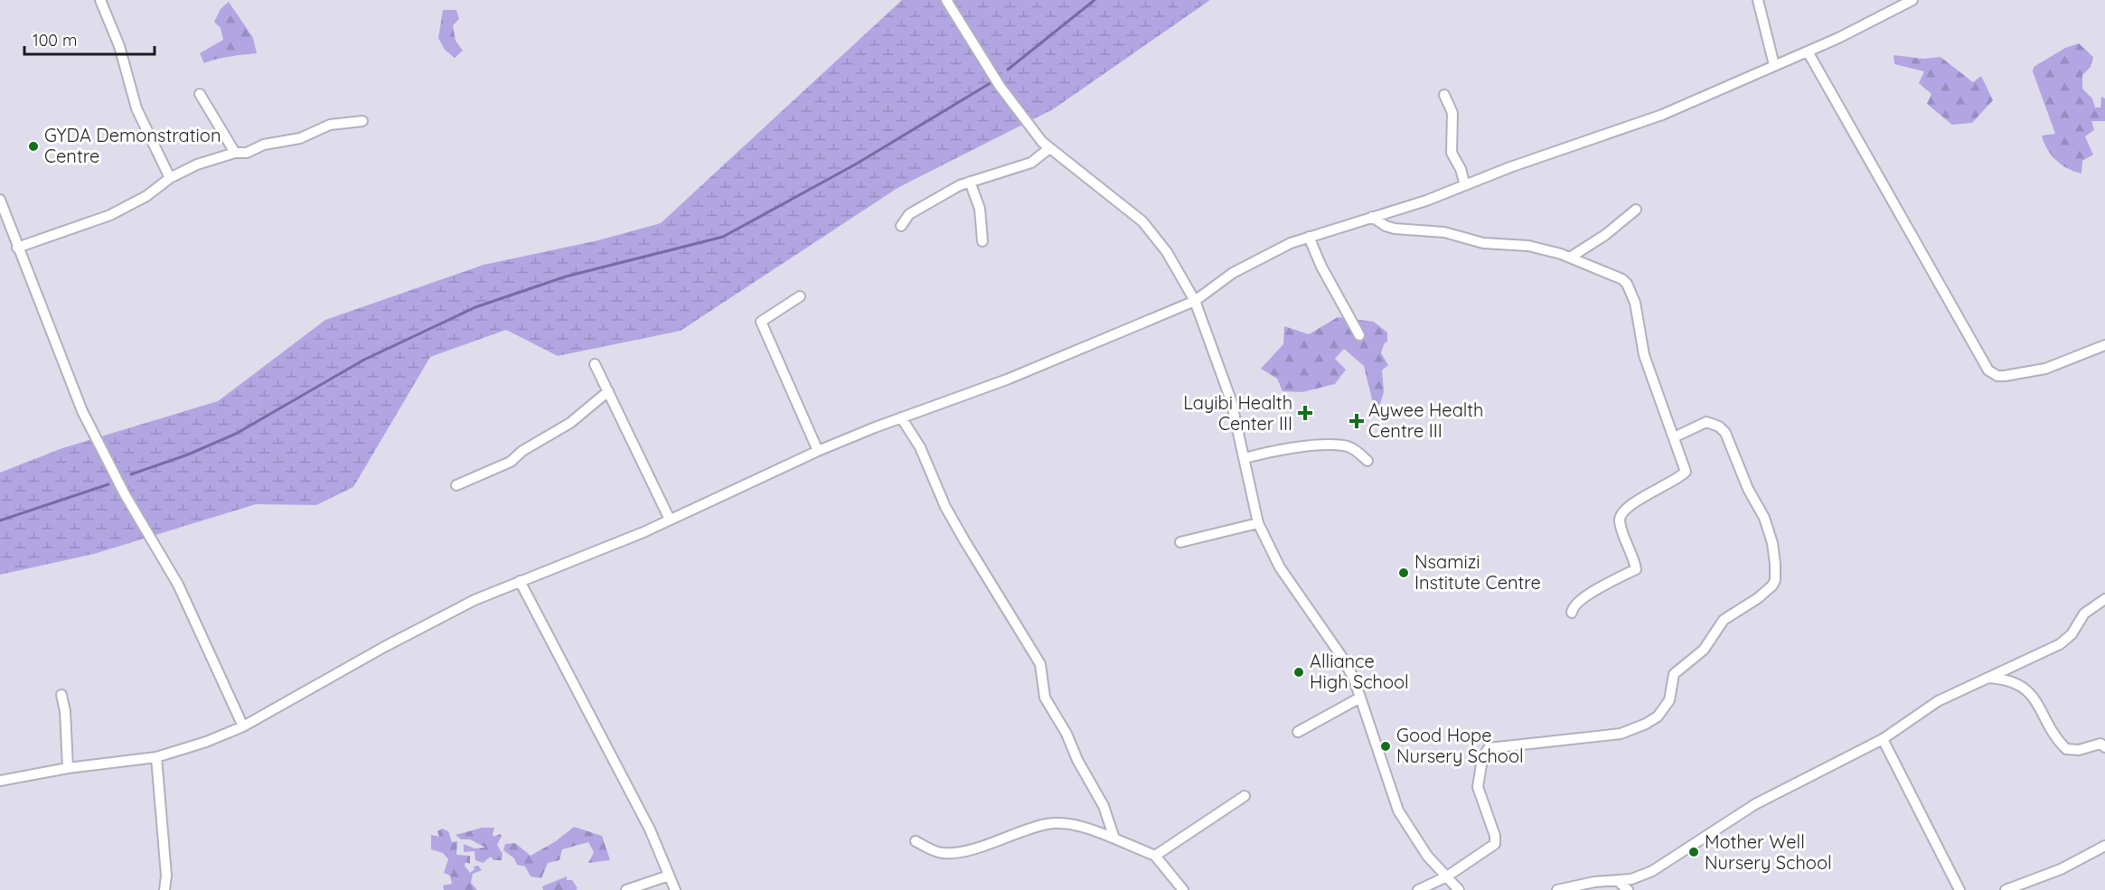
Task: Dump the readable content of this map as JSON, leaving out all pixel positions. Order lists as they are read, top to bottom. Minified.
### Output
{"places":{"other":["GYDA Demonstration Centre","Nsamizi Institute Centre","Alliance High School","Good Hope Nursery School","Mother Well Nursery School"],"health":["Layibi Health Center III","Aywee Health Centre III"]},"scale_bar":"100 m"}
